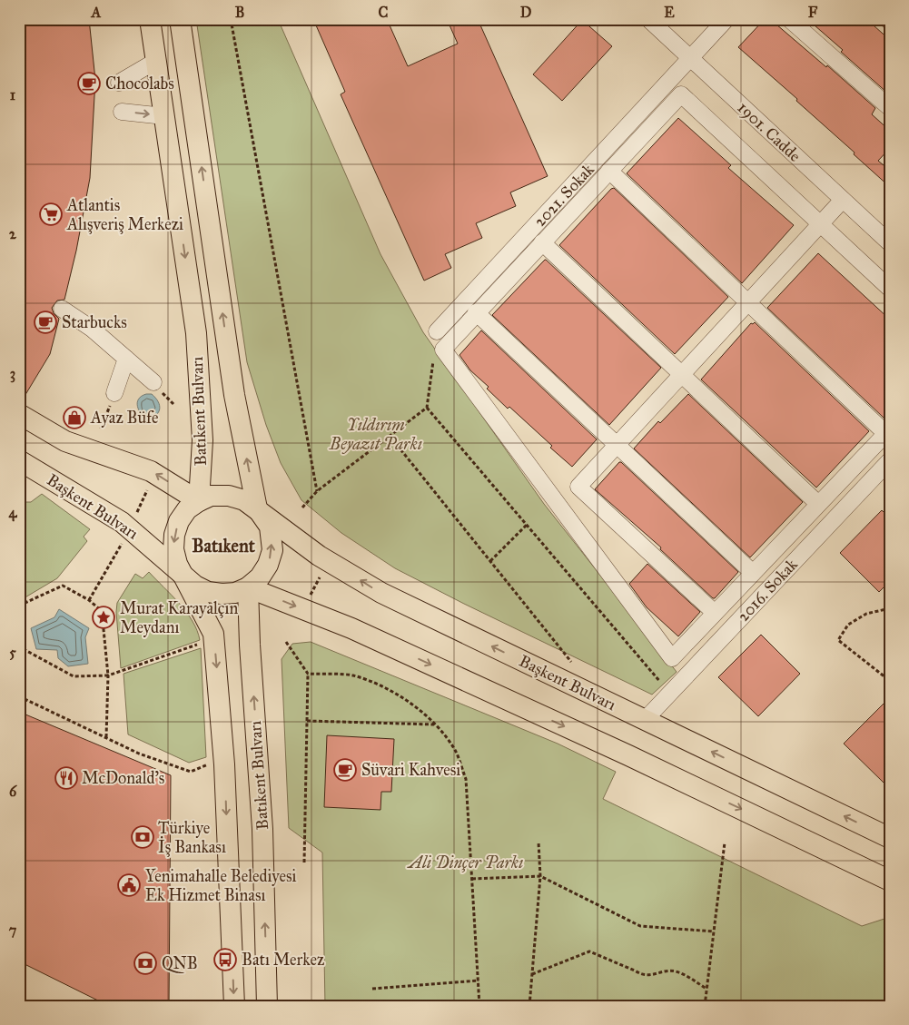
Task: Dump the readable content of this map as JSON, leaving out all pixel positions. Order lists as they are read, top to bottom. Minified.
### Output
{"streets":{"main road":["Batıkent Bulvarı","Başkent Bulvarı"],"street":["1901. Cadde","2021. Sokak","2016. Sokak"]},"crossings":[["1901. Cadde","2021. Sokak"],["Batıkent Bulvarı","Başkent Bulvarı"],["Başkent Bulvarı","2016. Sokak"]],"districts":["Batıkent"],"parks":["Yıldırım Beyazıt Parkı","Ali Dinçer Parkı"],"places":{"cafe":["Chocolabs","Starbucks","Süvari Kahvesi"],"supermarket":["Atlantis Alışveriş Merkezi"],"shop":["Ayaz Büfe"],"place":["Murat Karayalçın Meydanı"],"restaurant":["McDonald's"],"bank":["Türkiye İş Bankası","QNB"],"public building":["Yenimahalle Belediyesi Ek Hizmet Binası"],"bus stop":["Batı Merkez"]},"grid":{"columns":["A","B","C","D","E","F"],"rows":["1","2","3","4","5","6","7"]}}
